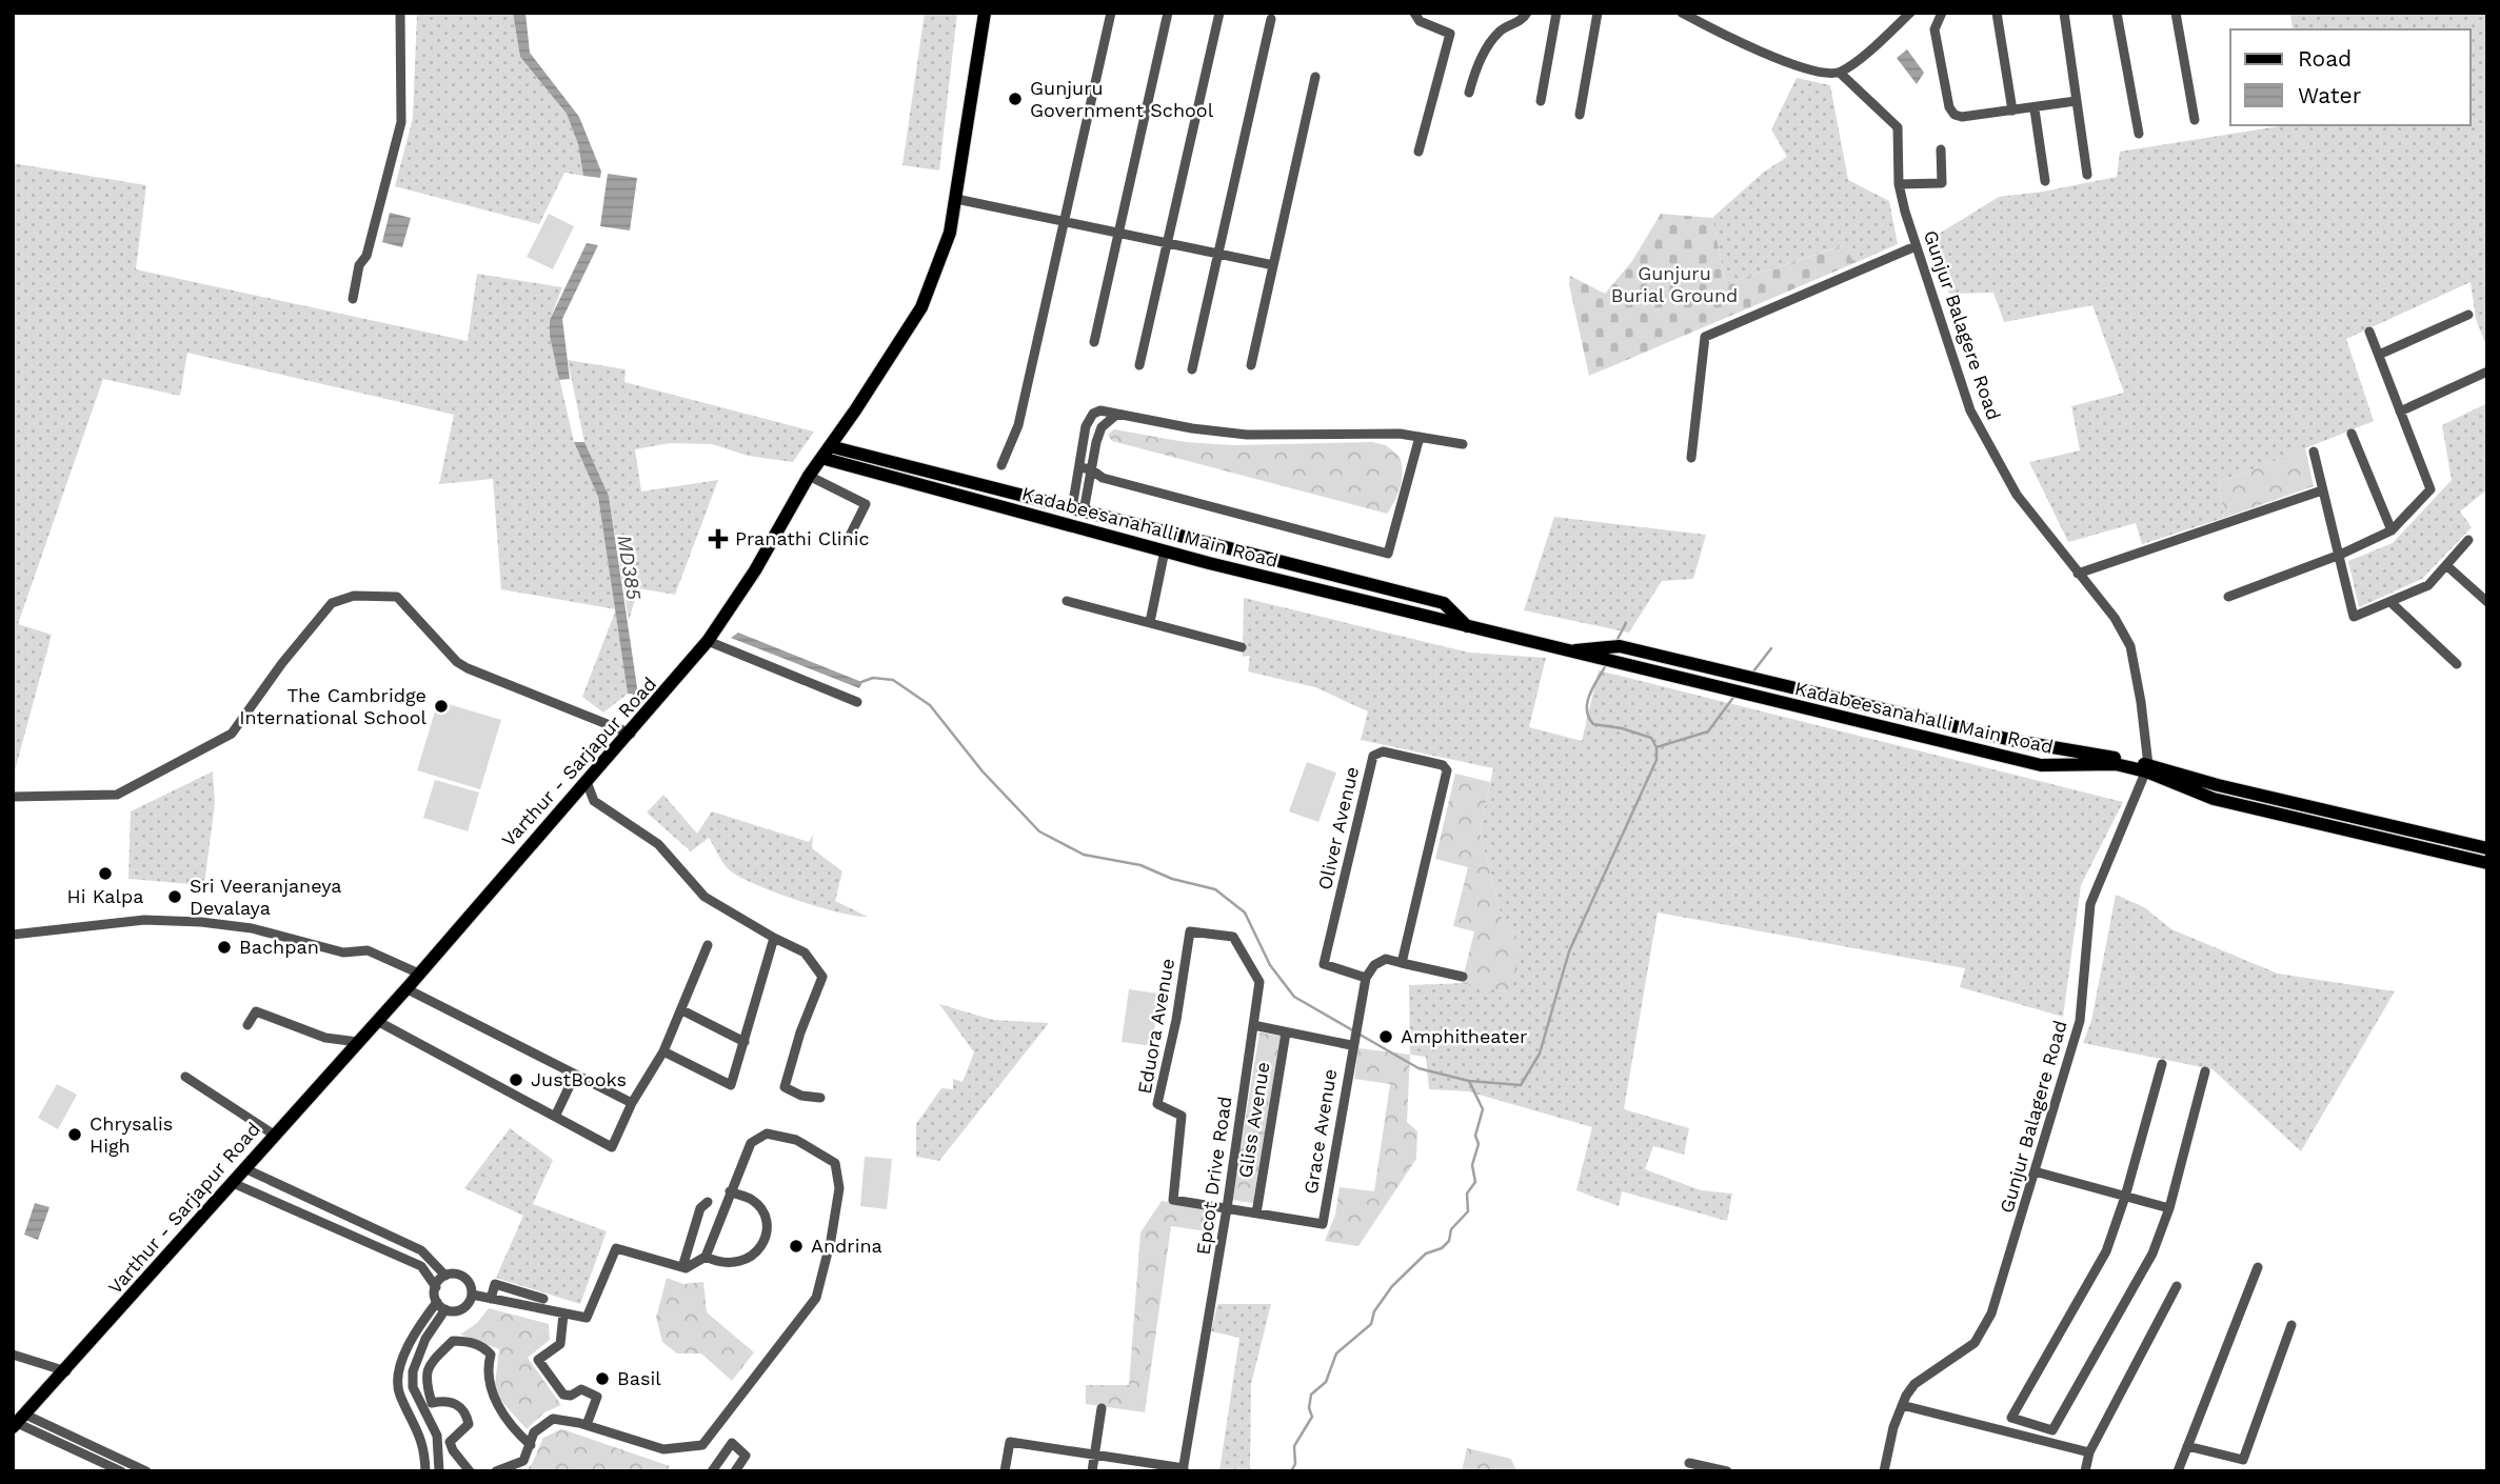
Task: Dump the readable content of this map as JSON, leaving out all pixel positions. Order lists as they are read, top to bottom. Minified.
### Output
{"streets":{"main road":["Kadabeesanahalli Main Road","Varthur - Sarjapur Road"],"street":["Gunjur Balagere Road","Oliver Avenue","Eduora Avenue","Gliss Avenue","Grace Avenue","Epcot Drive Road"]},"crossings":[["Gunjur Balagere Road","Kadabeesanahalli Main Road"],["Kadabeesanahalli Main Road","Varthur - Sarjapur Road"],["Oliver Avenue","Grace Avenue"],["Eduora Avenue","Epcot Drive Road"],["Gliss Avenue","Grace Avenue"]],"water":["MD385"],"parks":["Gunjuru Burial Ground"],"places":{"other":["Gunjuru Government School","The Cambridge International School","Hi Kalpa","Sri Veeranjaneya Devalaya","Bachpan","Amphitheater","JustBooks","Chrysalis High","Andrina","Basil"],"health":["Pranathi Clinic"]},"legend":["Road","Water"]}
